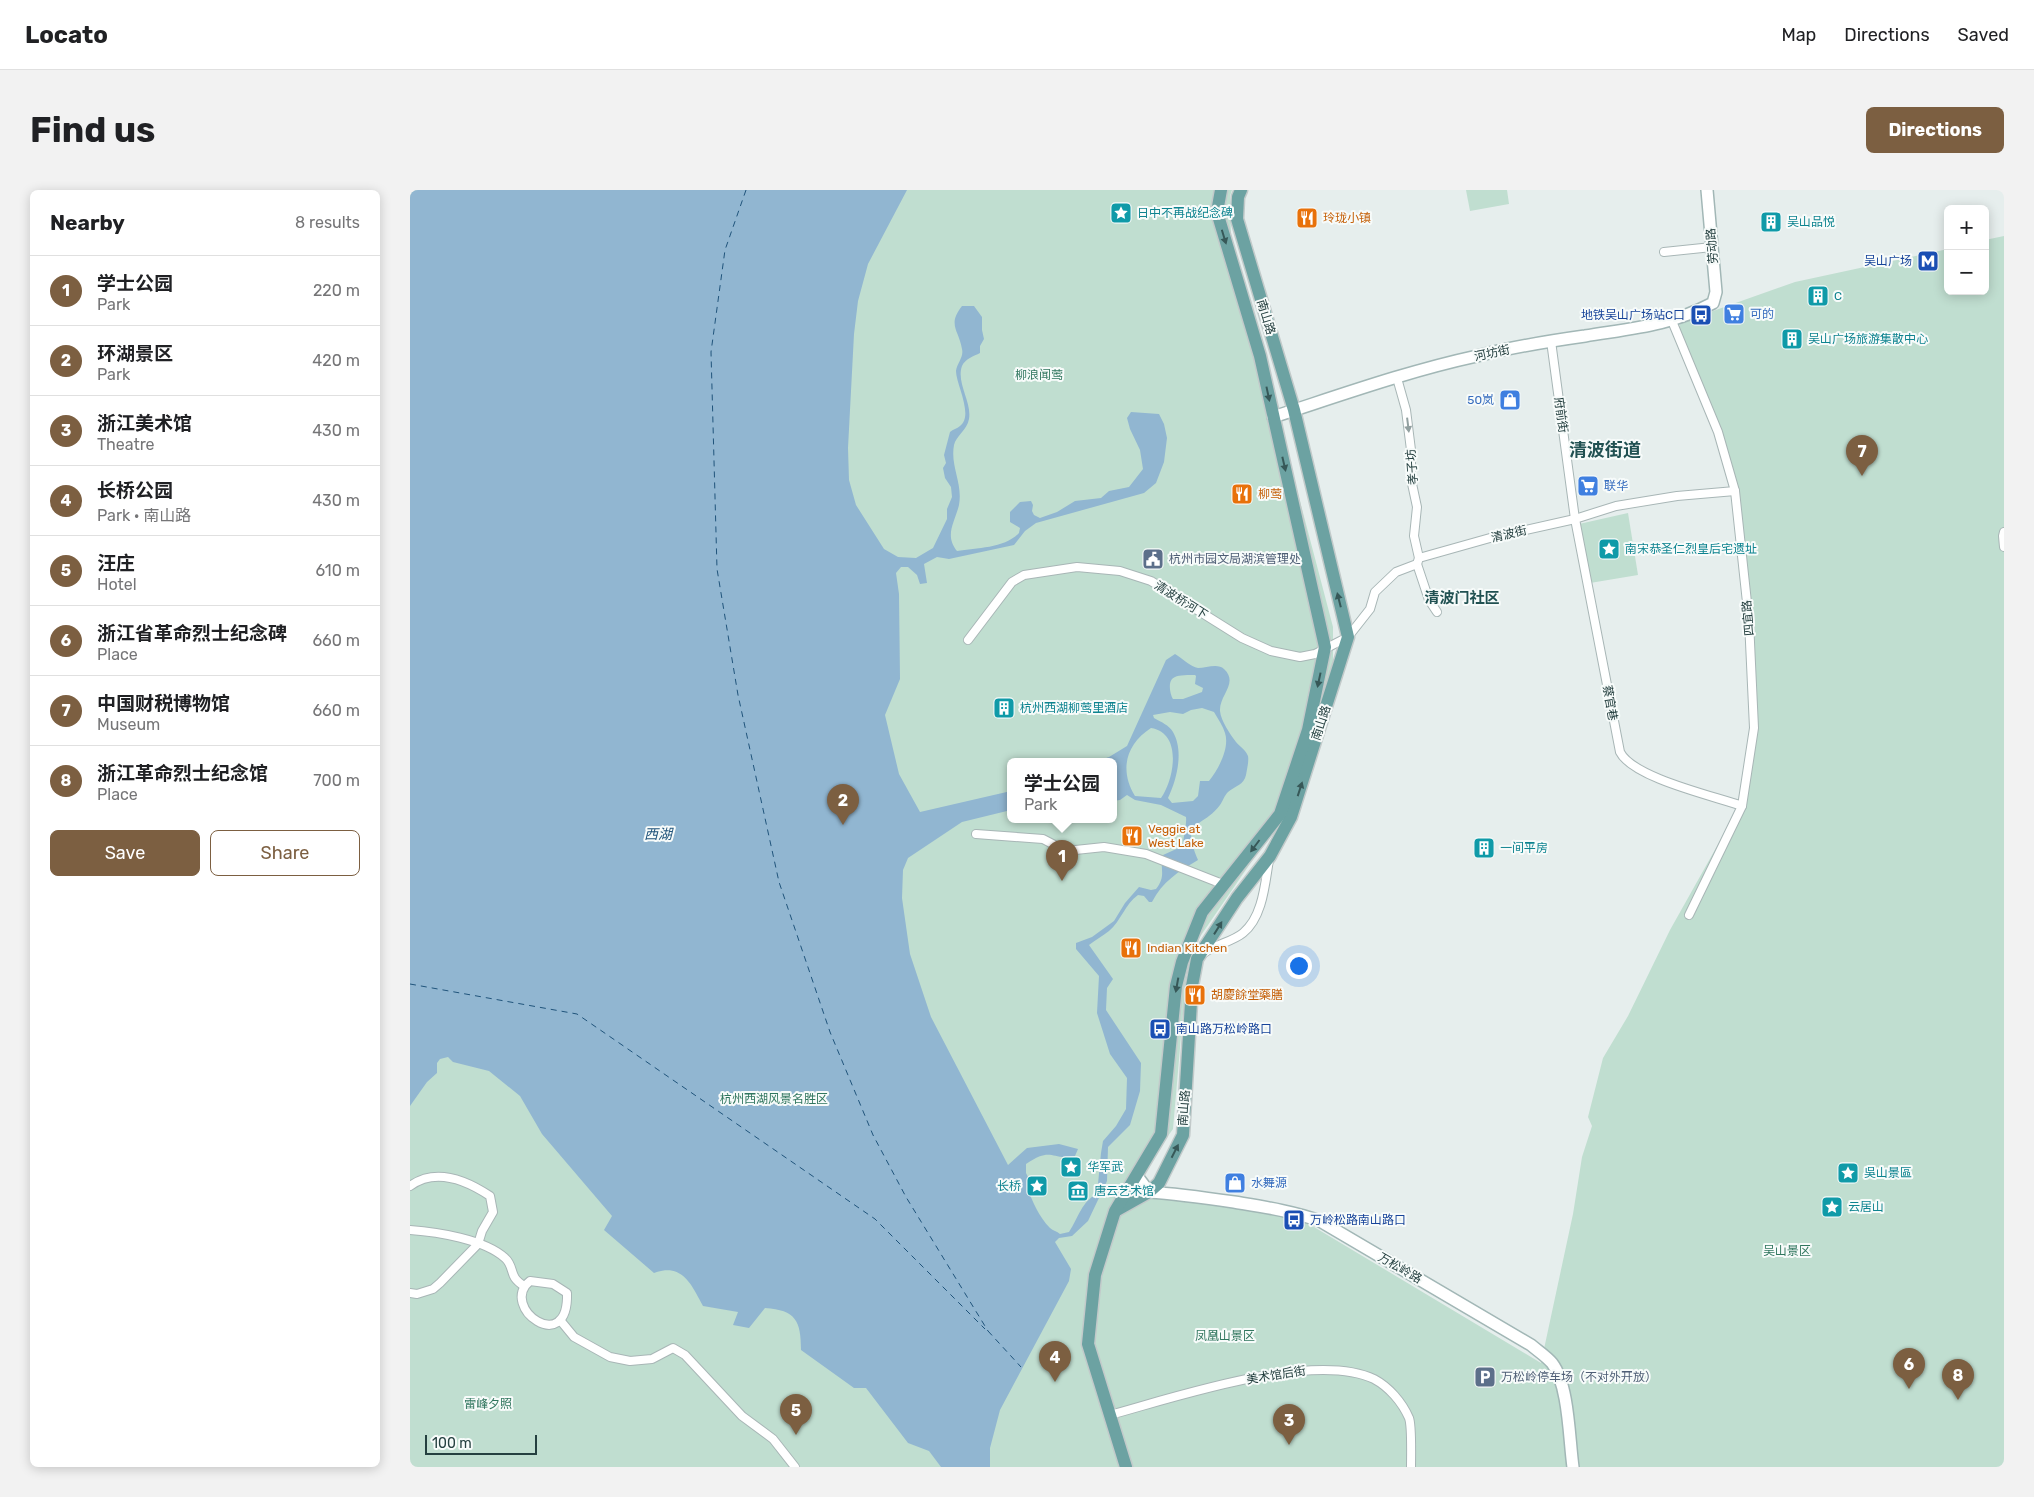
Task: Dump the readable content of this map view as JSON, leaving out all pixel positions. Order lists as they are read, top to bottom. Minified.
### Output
{"streets":{"main road":["南山路"],"street":["劳动路","河坊街","府前街","孝子坊","清波街","清波桥河下","四宜路","蔡官巷","万松岭路","美术馆后街"]},"crossings":[["劳动路","河坊街"],["南山路","河坊街"],["南山路","清波街"],["南山路","清波桥河下"],["南山路","万松岭路"],["南山路","美术馆后街"],["河坊街","府前街"],["河坊街","孝子坊"],["河坊街","四宜路"],["府前街","清波街"],["府前街","蔡官巷"],["孝子坊","清波街"],["清波街","清波桥河下"],["清波街","四宜路"],["清波街","蔡官巷"],["四宜路","蔡官巷"]],"one_way":["孝子坊"],"districts":["清波街道","清波门社区"],"water":["西湖"],"parks":["柳浪闻莺","杭州西湖风景名胜区","吴山景区","凤凰山景区","雷峰夕照"],"places":{"place":["日中不再战纪念碑","南宋恭圣仁烈皇后宅遗址","华军武","吳山景區","长桥","云居山"],"restaurant":["玲珑小镇","柳莺","Veggie at West Lake","Indian Kitchen","胡慶餘堂藥膳"],"building":["吴山品悦","C","吴山广场旅游集散中心","杭州西湖柳莺里酒店","一间平房"],"metro station":["吴山广场"],"supermarket":["可的","联华"],"bus stop":["地铁吴山广场站C口","南山路万松岭路口","万岭松路南山路口"],"shop":["50岚","水舞源"],"public building":["杭州市园文局湖滨管理处"],"museum":["唐云艺术馆"],"parking":["万松岭停车场（不对外开放）"]},"scale_bar":"100 m","page":{"header":"Locato","nav":["Map","Directions","Saved"],"buttons":["Directions",["Save","Share"]],"title":"Find us","heading":["Nearby","8 results"],"map_buttons":["+","−"],"list":[{"mark":"1","name":"学士公园","note":"Park","value":"220 m"},{"mark":"2","name":"环湖景区","note":"Park","value":"420 m"},{"mark":"3","name":"浙江美术馆","note":"Theatre","value":"430 m"},{"mark":"4","name":"长桥公园","note":"Park · 南山路","value":"430 m"},{"mark":"5","name":"汪庄","note":"Hotel","value":"610 m"},{"mark":"6","name":"浙江省革命烈士纪念碑","note":"Place","value":"660 m"},{"mark":"7","name":"中国财税博物馆","note":"Museum","value":"660 m"},{"mark":"8","name":"浙江革命烈士纪念馆","note":"Place","value":"700 m"}],"pins":["7","2","1","4","6","8","5","3"],"popup":["学士公园","Park"],"scale":"100 m"}}
